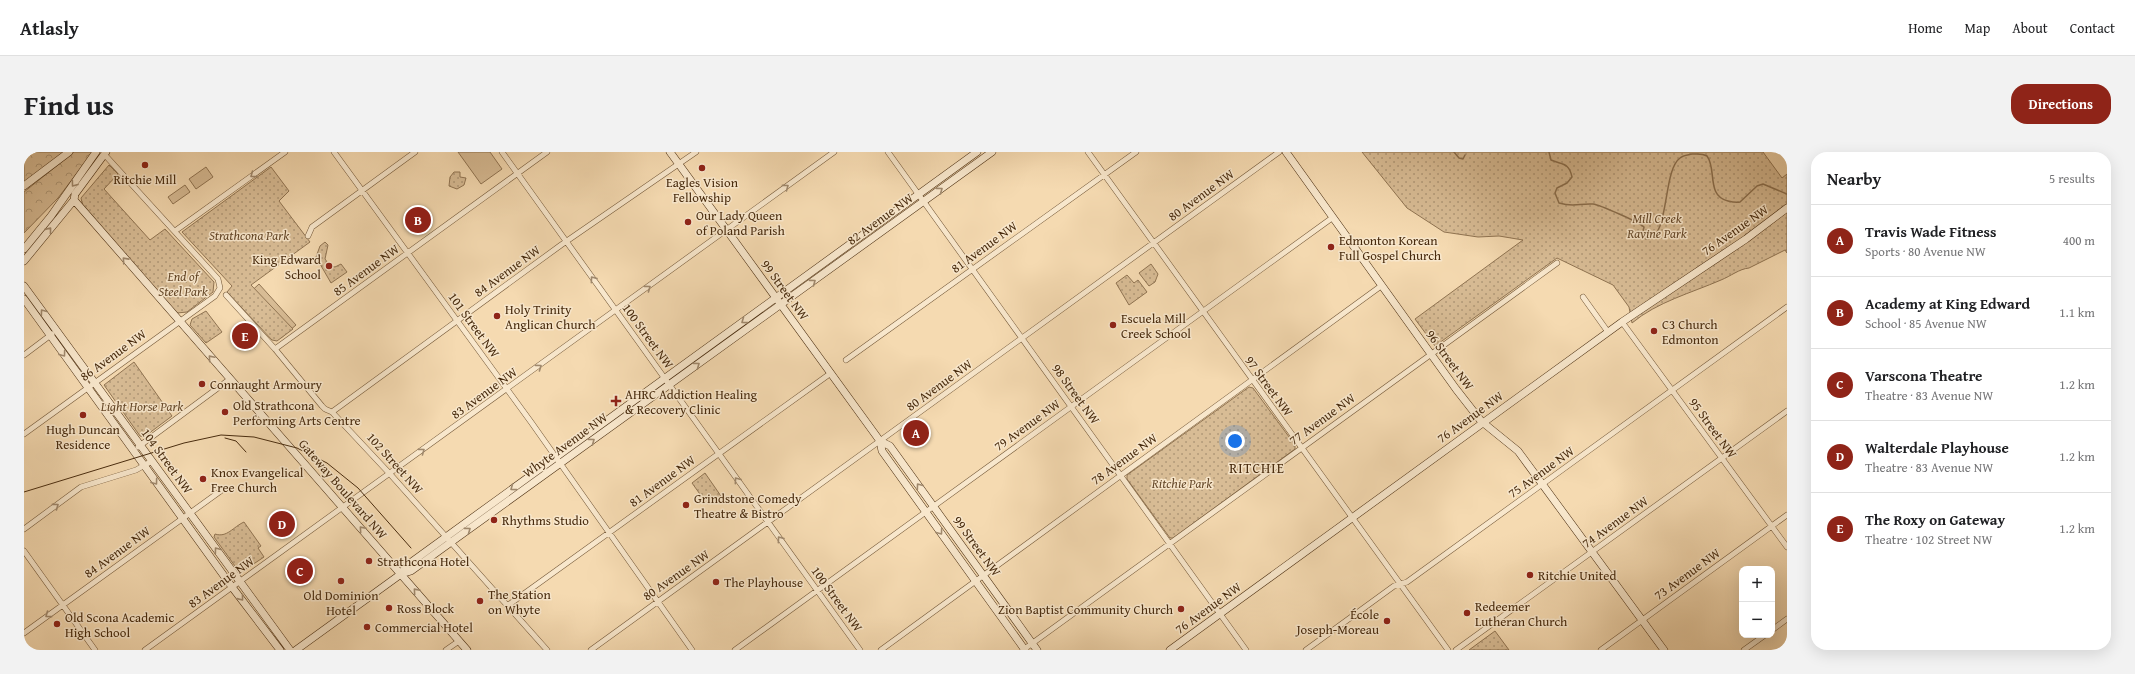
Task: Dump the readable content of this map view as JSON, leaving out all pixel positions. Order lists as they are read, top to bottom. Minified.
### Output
{"streets":{"main road":["82 Avenue NW","76 Avenue NW","99 Street NW","96 Street NW","Whyte Avenue NW","104 Street NW","Gateway Boulevard NW"],"street":["80 Avenue NW","81 Avenue NW","85 Avenue NW","84 Avenue NW","101 Street NW","100 Street NW","86 Avenue NW","97 Street NW","83 Avenue NW","98 Street NW","77 Avenue NW","79 Avenue NW","95 Street NW","78 Avenue NW","102 Street NW","75 Avenue NW","74 Avenue NW","73 Avenue NW"]},"crossings":[["80 Avenue NW","99 Street NW"],["80 Avenue NW","101 Street NW"],["80 Avenue NW","100 Street NW"],["80 Avenue NW","97 Street NW"],["80 Avenue NW","98 Street NW"],["82 Avenue NW","99 Street NW"],["82 Avenue NW","98 Street NW"],["82 Avenue NW","Whyte Avenue NW"],["76 Avenue NW","96 Street NW"],["76 Avenue NW","97 Street NW"],["76 Avenue NW","98 Street NW"],["76 Avenue NW","95 Street NW"],["81 Avenue NW","99 Street NW"],["81 Avenue NW","101 Street NW"],["81 Avenue NW","100 Street NW"],["81 Avenue NW","97 Street NW"],["81 Avenue NW","98 Street NW"],["81 Avenue NW","102 Street NW"],["85 Avenue NW","101 Street NW"],["85 Avenue NW","100 Street NW"],["85 Avenue NW","102 Street NW"],["84 Avenue NW","99 Street NW"],["84 Avenue NW","101 Street NW"],["84 Avenue NW","100 Street NW"],["84 Avenue NW","104 Street NW"],["84 Avenue NW","102 Street NW"],["99 Street NW","83 Avenue NW"],["99 Street NW","77 Avenue NW"],["99 Street NW","79 Avenue NW"],["99 Street NW","Whyte Avenue NW"],["99 Street NW","78 Avenue NW"],["101 Street NW","83 Avenue NW"],["101 Street NW","Whyte Avenue NW"],["100 Street NW","83 Avenue NW"],["100 Street NW","79 Avenue NW"],["100 Street NW","Whyte Avenue NW"],["86 Avenue NW","104 Street NW"],["86 Avenue NW","Gateway Boulevard NW"],["96 Street NW","77 Avenue NW"],["96 Street NW","79 Avenue NW"],["96 Street NW","78 Avenue NW"],["96 Street NW","75 Avenue NW"],["96 Street NW","74 Avenue NW"],["96 Street NW","73 Avenue NW"],["97 Street NW","77 Avenue NW"],["97 Street NW","79 Avenue NW"],["97 Street NW","78 Avenue NW"],["97 Street NW","75 Avenue NW"],["83 Avenue NW","104 Street NW"],["83 Avenue NW","102 Street NW"],["83 Avenue NW","Gateway Boulevard NW"],["98 Street NW","77 Avenue NW"],["98 Street NW","79 Avenue NW"],["98 Street NW","78 Avenue NW"],["95 Street NW","75 Avenue NW"],["95 Street NW","74 Avenue NW"],["95 Street NW","73 Avenue NW"],["Whyte Avenue NW","102 Street NW"],["Whyte Avenue NW","Gateway Boulevard NW"]],"one_way":["100 Street NW","83 Avenue NW","Gateway Boulevard NW"],"districts":["RITCHIE"],"parks":["Mill Creek Ravine Park","Strathcona Park","End of Steel Park","Light Horse Park","Ritchie Park"],"places":{"other":["Ritchie Mill","Eagles Vision Fellowship","Our Lady Queen of Poland Parish","Edmonton Korean Full Gospel Church","King Edward School","Holy Trinity Anglican Church","Escuela Mill Creek School","C3 Church Edmonton","Connaught Armoury","Old Strathcona Performing Arts Centre","Hugh Duncan Residence","Knox Evangelical Free Church","Grindstone Comedy Theatre & Bistro","Rhythms Studio","Strathcona Hotel","Ritchie United","Old Dominion Hotel","The Playhouse","The Station on Whyte","Ross Block","Zion Baptist Community Church","Redeemer Lutheran Church","École Joseph-Moreau","Old Scona Academic High School","Commercial Hotel"],"health":["AHRC Addiction Healing & Recovery Clinic"]},"page":{"header":"Atlasly","nav":["Home","Map","About","Contact"],"title":"Find us","buttons":"Directions","heading":["Nearby","5 results"],"list":[{"mark":"A","name":"Travis Wade Fitness","note":"Sports · 80 Avenue NW","value":"400 m"},{"mark":"B","name":"Academy at King Edward","note":"School · 85 Avenue NW","value":"1.1 km"},{"mark":"C","name":"Varscona Theatre","note":"Theatre · 83 Avenue NW","value":"1.2 km"},{"mark":"D","name":"Walterdale Playhouse","note":"Theatre · 83 Avenue NW","value":"1.2 km"},{"mark":"E","name":"The Roxy on Gateway","note":"Theatre · 102 Street NW","value":"1.2 km"}],"pins":["B","E","A","D","C"],"map_buttons":["+","−"]}}
